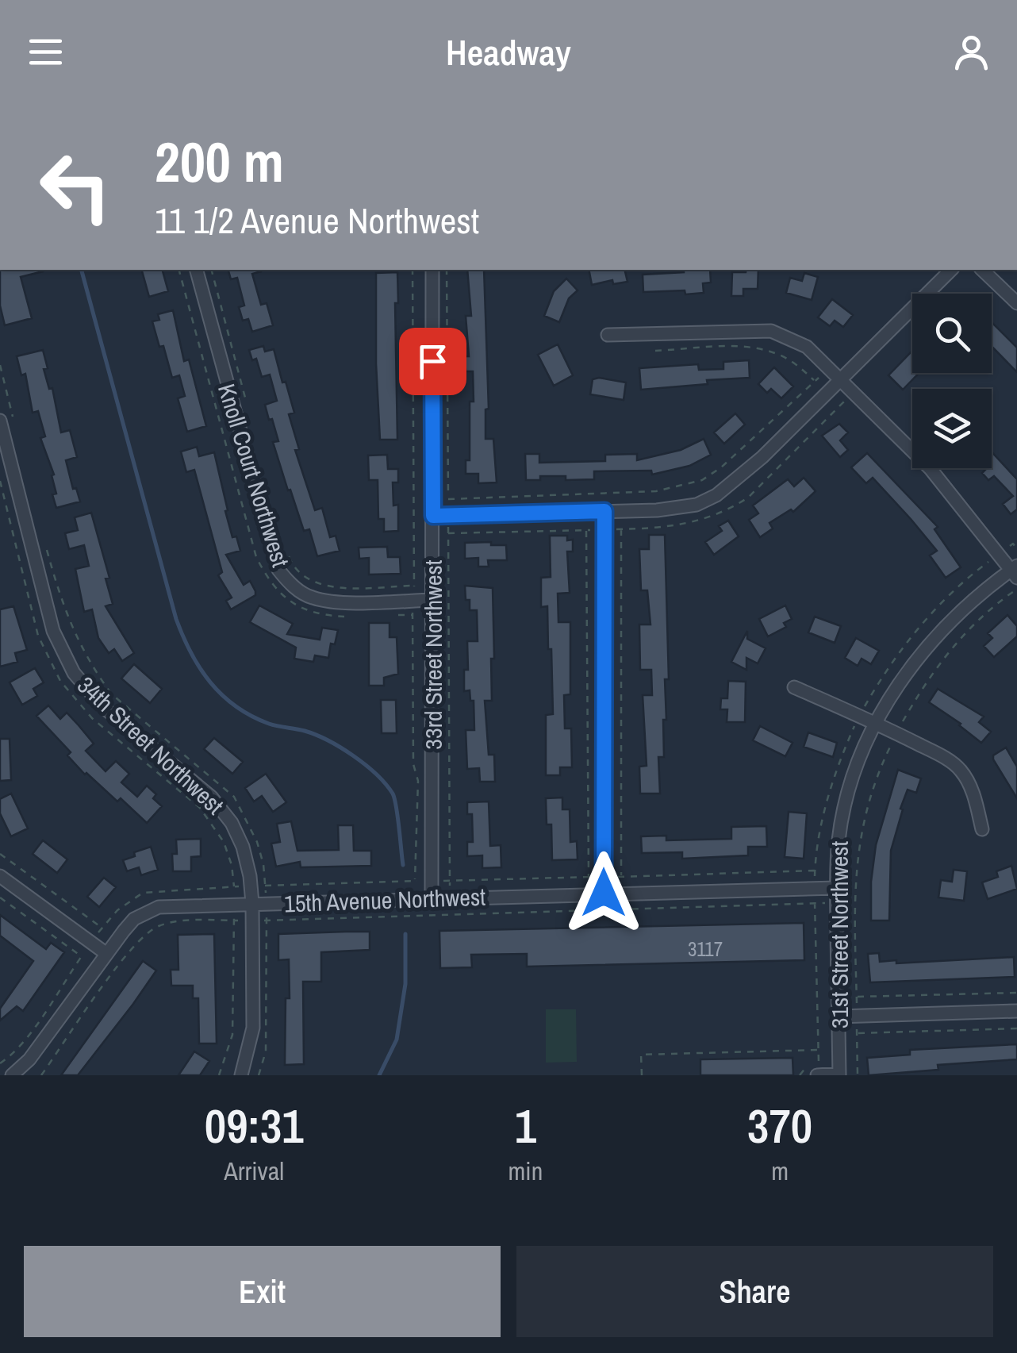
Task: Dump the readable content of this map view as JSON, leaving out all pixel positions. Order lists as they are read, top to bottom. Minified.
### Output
{"streets":{"street":["Knoll Court Northwest","33rd Street Northwest","34th Street Northwest","15th Avenue Northwest","31st Street Northwest"]},"crossings":[["Knoll Court Northwest","33rd Street Northwest"],["33rd Street Northwest","15th Avenue Northwest"],["34th Street Northwest","15th Avenue Northwest"],["15th Avenue Northwest","31st Street Northwest"]],"house_numbers":["3117"],"page":{"header":"Headway","turn":["200 m","11 1/2 Avenue Northwest"],"eta":["09:31","Arrival","1","min","370","m"],"buttons":["Exit","Share"]}}
